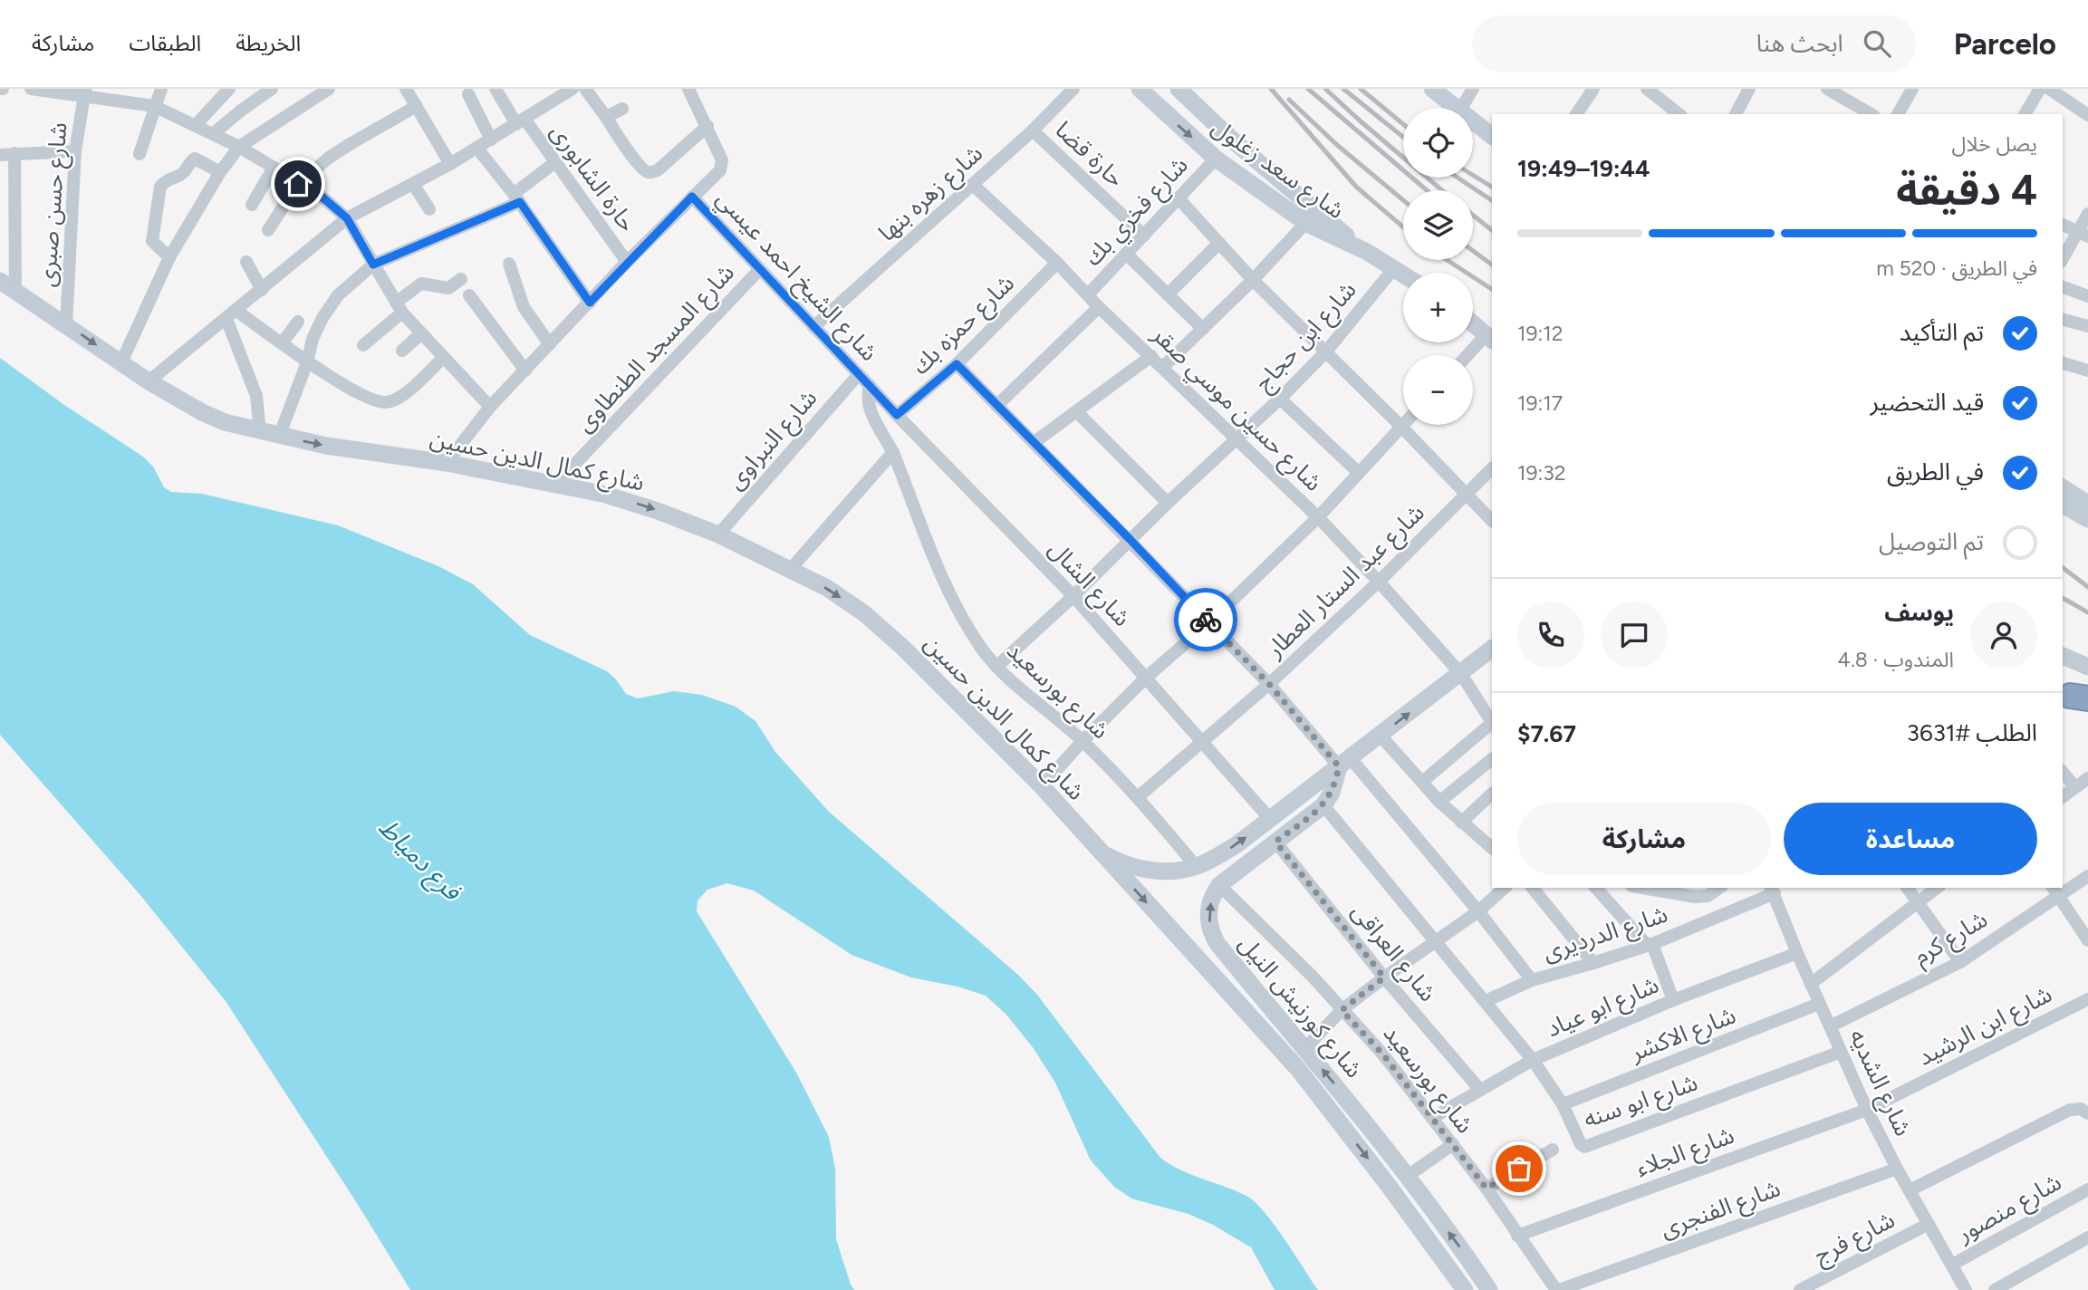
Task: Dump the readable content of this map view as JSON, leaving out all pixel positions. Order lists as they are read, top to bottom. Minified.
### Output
{"streets":{"main road":["شارع سعد زغلول","شارع كمال الدين حسين","شارع كورنيش النيل"],"street":["حارة قضا","حارة الشابورى","شارع زهره بنها","شارع حسن صبرى","شارع فخري بك","شارع الشيخ احمد عيسي","شارع حمزه بك","شارع ابن حجاج","شارع المسجد الطنطاوى","شارع حسين موسي صقر","شارع النبراوى","شارع عبد الستار العطار","شارع الشال","شارع بورسعيد","شارع الدرديرى","شارع كرم","شارع العراقى","شارع ابو عياد","شارع ابن الرشيد","شارع الاكشر","شارع الشديه","شارع ابو سنه","شارع الجلاء","شارع منصور","شارع الفنجرى","شارع فرج"]},"crossings":[["حارة قضا","شارع زهره بنها"],["حارة قضا","شارع فخري بك"],["شارع سعد زغلول","شارع فخري بك"],["شارع سعد زغلول","شارع ابن حجاج"],["شارع زهره بنها","شارع الشيخ احمد عيسي"],["شارع زهره بنها","شارع حسين موسي صقر"],["شارع حسن صبرى","شارع كمال الدين حسين"],["شارع فخري بك","شارع حسين موسي صقر"],["شارع الشيخ احمد عيسي","شارع المسجد الطنطاوى"],["شارع الشيخ احمد عيسي","شارع النبراوى"],["شارع الشيخ احمد عيسي","شارع الشال"],["شارع الشيخ احمد عيسي","شارع بورسعيد"],["شارع حمزه بك","شارع حسين موسي صقر"],["شارع حمزه بك","شارع الشال"],["شارع ابن حجاج","شارع حسين موسي صقر"],["شارع ابن حجاج","شارع الشال"],["شارع ابن حجاج","شارع بورسعيد"],["شارع المسجد الطنطاوى","شارع كمال الدين حسين"],["شارع حسين موسي صقر","شارع عبد الستار العطار"],["شارع النبراوى","شارع كمال الدين حسين"],["شارع كمال الدين حسين","شارع كورنيش النيل"],["شارع عبد الستار العطار","شارع الشال"],["شارع عبد الستار العطار","شارع بورسعيد"],["شارع الشال","شارع بورسعيد"],["شارع بورسعيد","شارع كورنيش النيل"],["شارع بورسعيد","شارع ابو عياد"],["شارع بورسعيد","شارع الجلاء"],["شارع بورسعيد","شارع الفنجرى"],["شارع الدرديرى","شارع الشديه"],["شارع الدرديرى","شارع ابو سنه"],["شارع كرم","شارع الشديه"],["شارع العراقى","شارع ابو عياد"],["شارع ابو عياد","شارع الشديه"],["شارع ابو عياد","شارع ابو سنه"],["شارع ابن الرشيد","شارع الشديه"],["شارع ابن الرشيد","شارع الجلاء"],["شارع الاكشر","شارع الشديه"],["شارع الاكشر","شارع ابو سنه"],["شارع الشديه","شارع ابو سنه"],["شارع الشديه","شارع الجلاء"],["شارع الشديه","شارع منصور"],["شارع الشديه","شارع الفنجرى"],["شارع الشديه","شارع فرج"]],"one_way":["شارع كمال الدين حسين"],"water":["فرع دمياط"],"page":{"header":"Parcelo","search":"ابحث هنا","nav":["الخريطة","الطبقات","مشاركة"],"map_buttons":["+","−"],"heading":["4 دقيقة","يصل خلال","19:44–19:49"],"panel":["يوسف","المندوب · 4.8","الطلب #3631","$7.67"],"bar":"في الطريق · 520 m","list":[["تم التأكيد","19:12"],["قيد التحضير","19:17"],["في الطريق","19:32"],"تم التوصيل"],"buttons":["مساعدة","مشاركة"]}}
